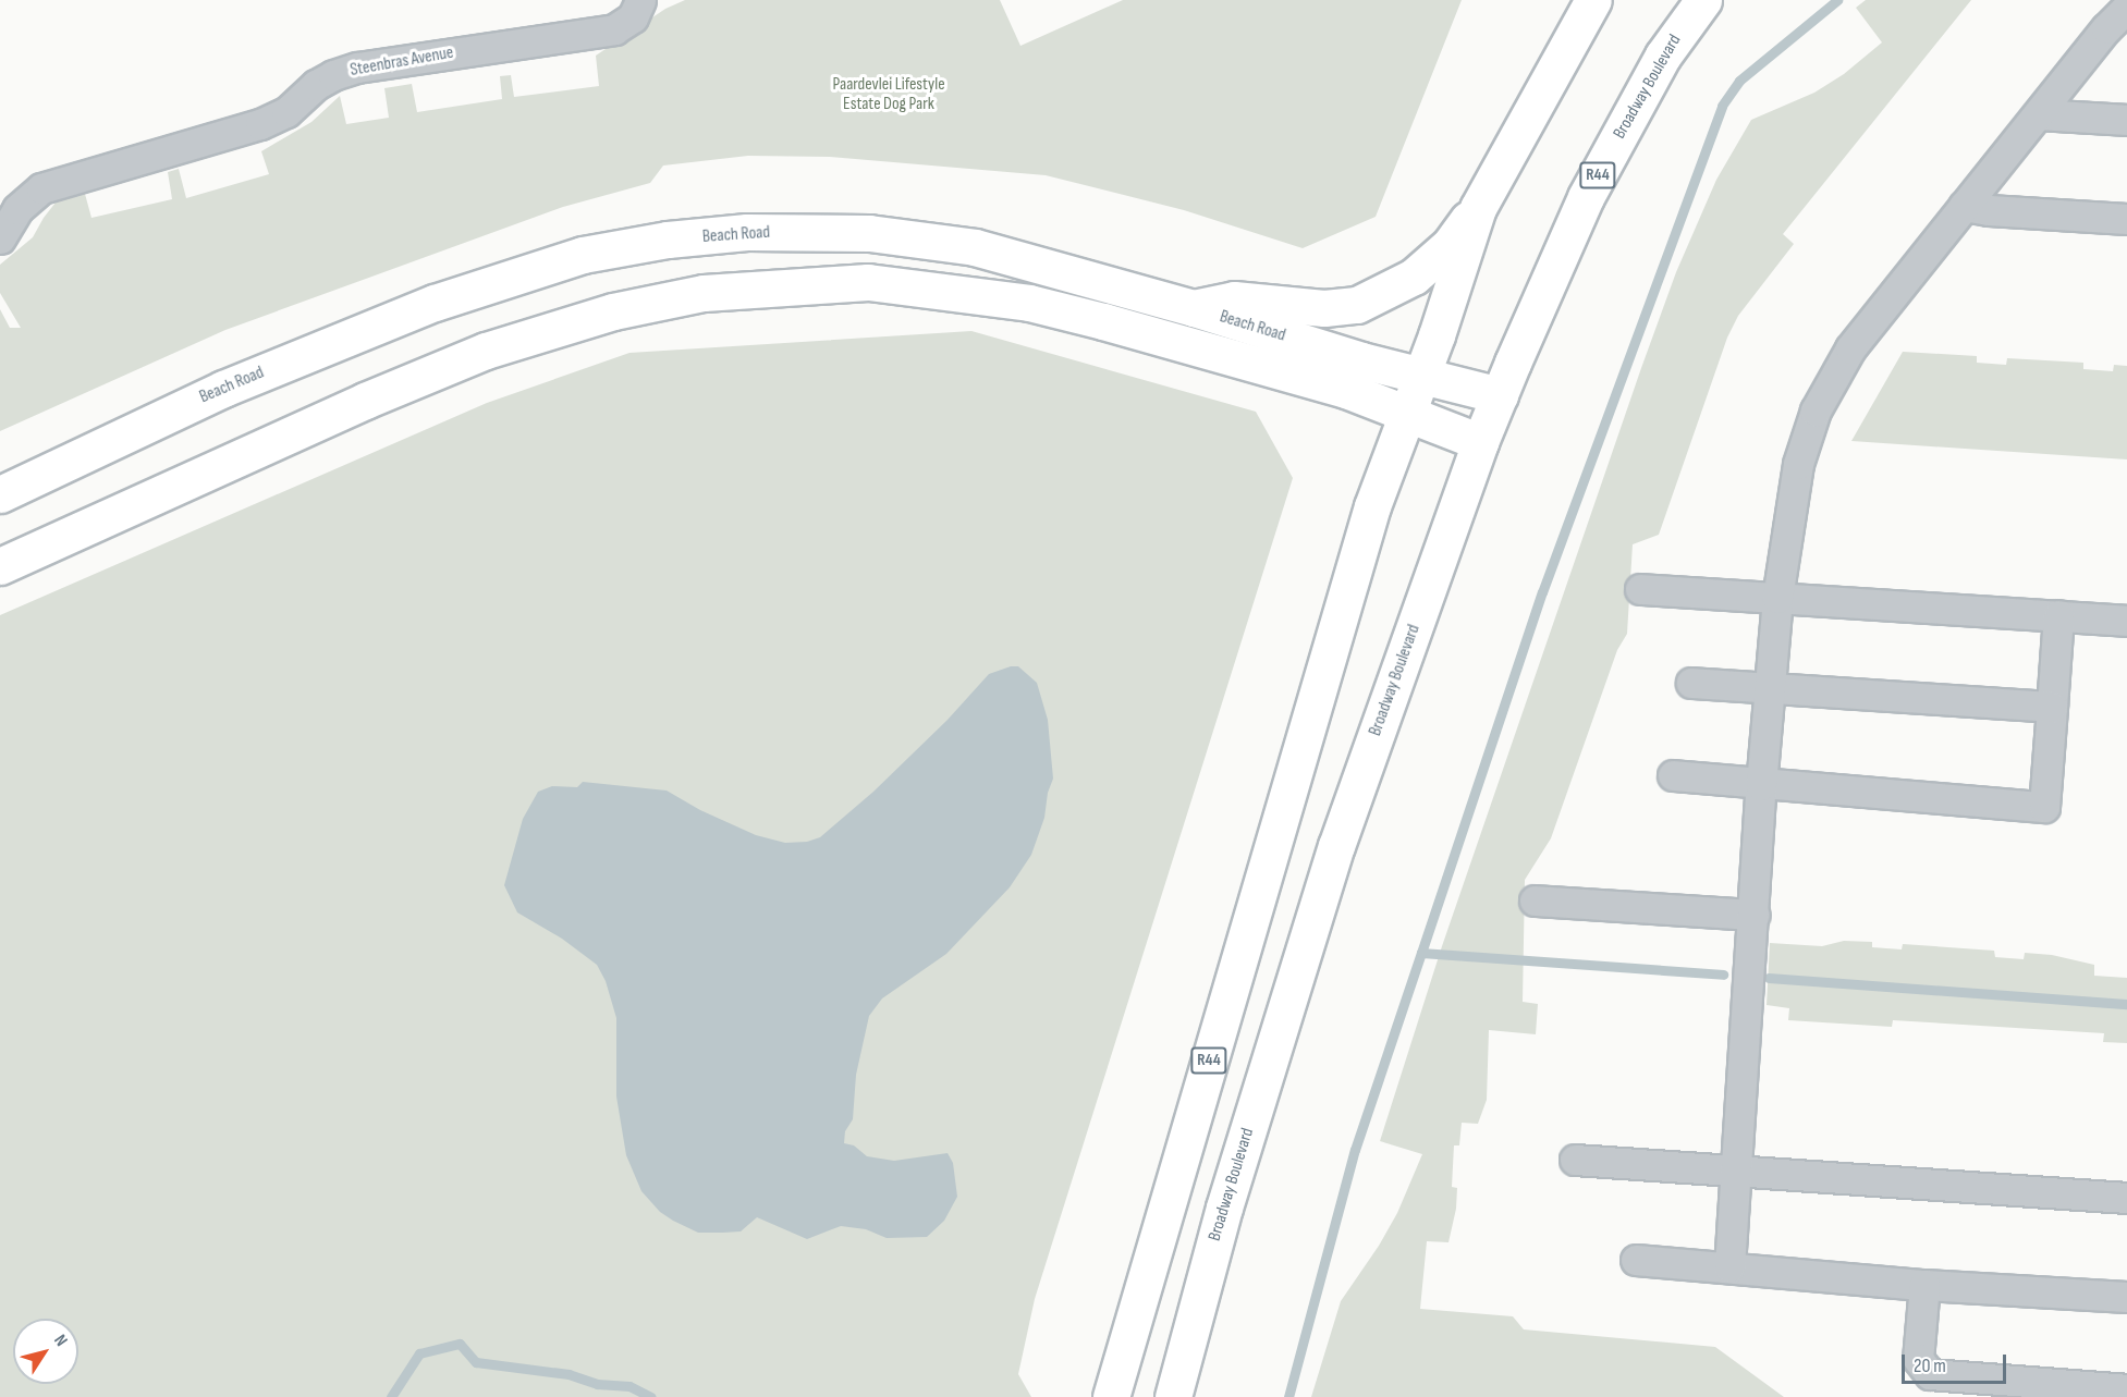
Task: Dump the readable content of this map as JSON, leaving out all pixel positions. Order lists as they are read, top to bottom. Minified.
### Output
{"streets":{"main road":["Broadway Boulevard","R44","Beach Road"],"street":["Steenbras Avenue"]},"crossings":[["Broadway Boulevard","Beach Road"],["R44","Beach Road"]],"parks":["Paardevlei Lifestyle Estate Dog Park"],"scale_bar":"20 m","north":"top right"}
